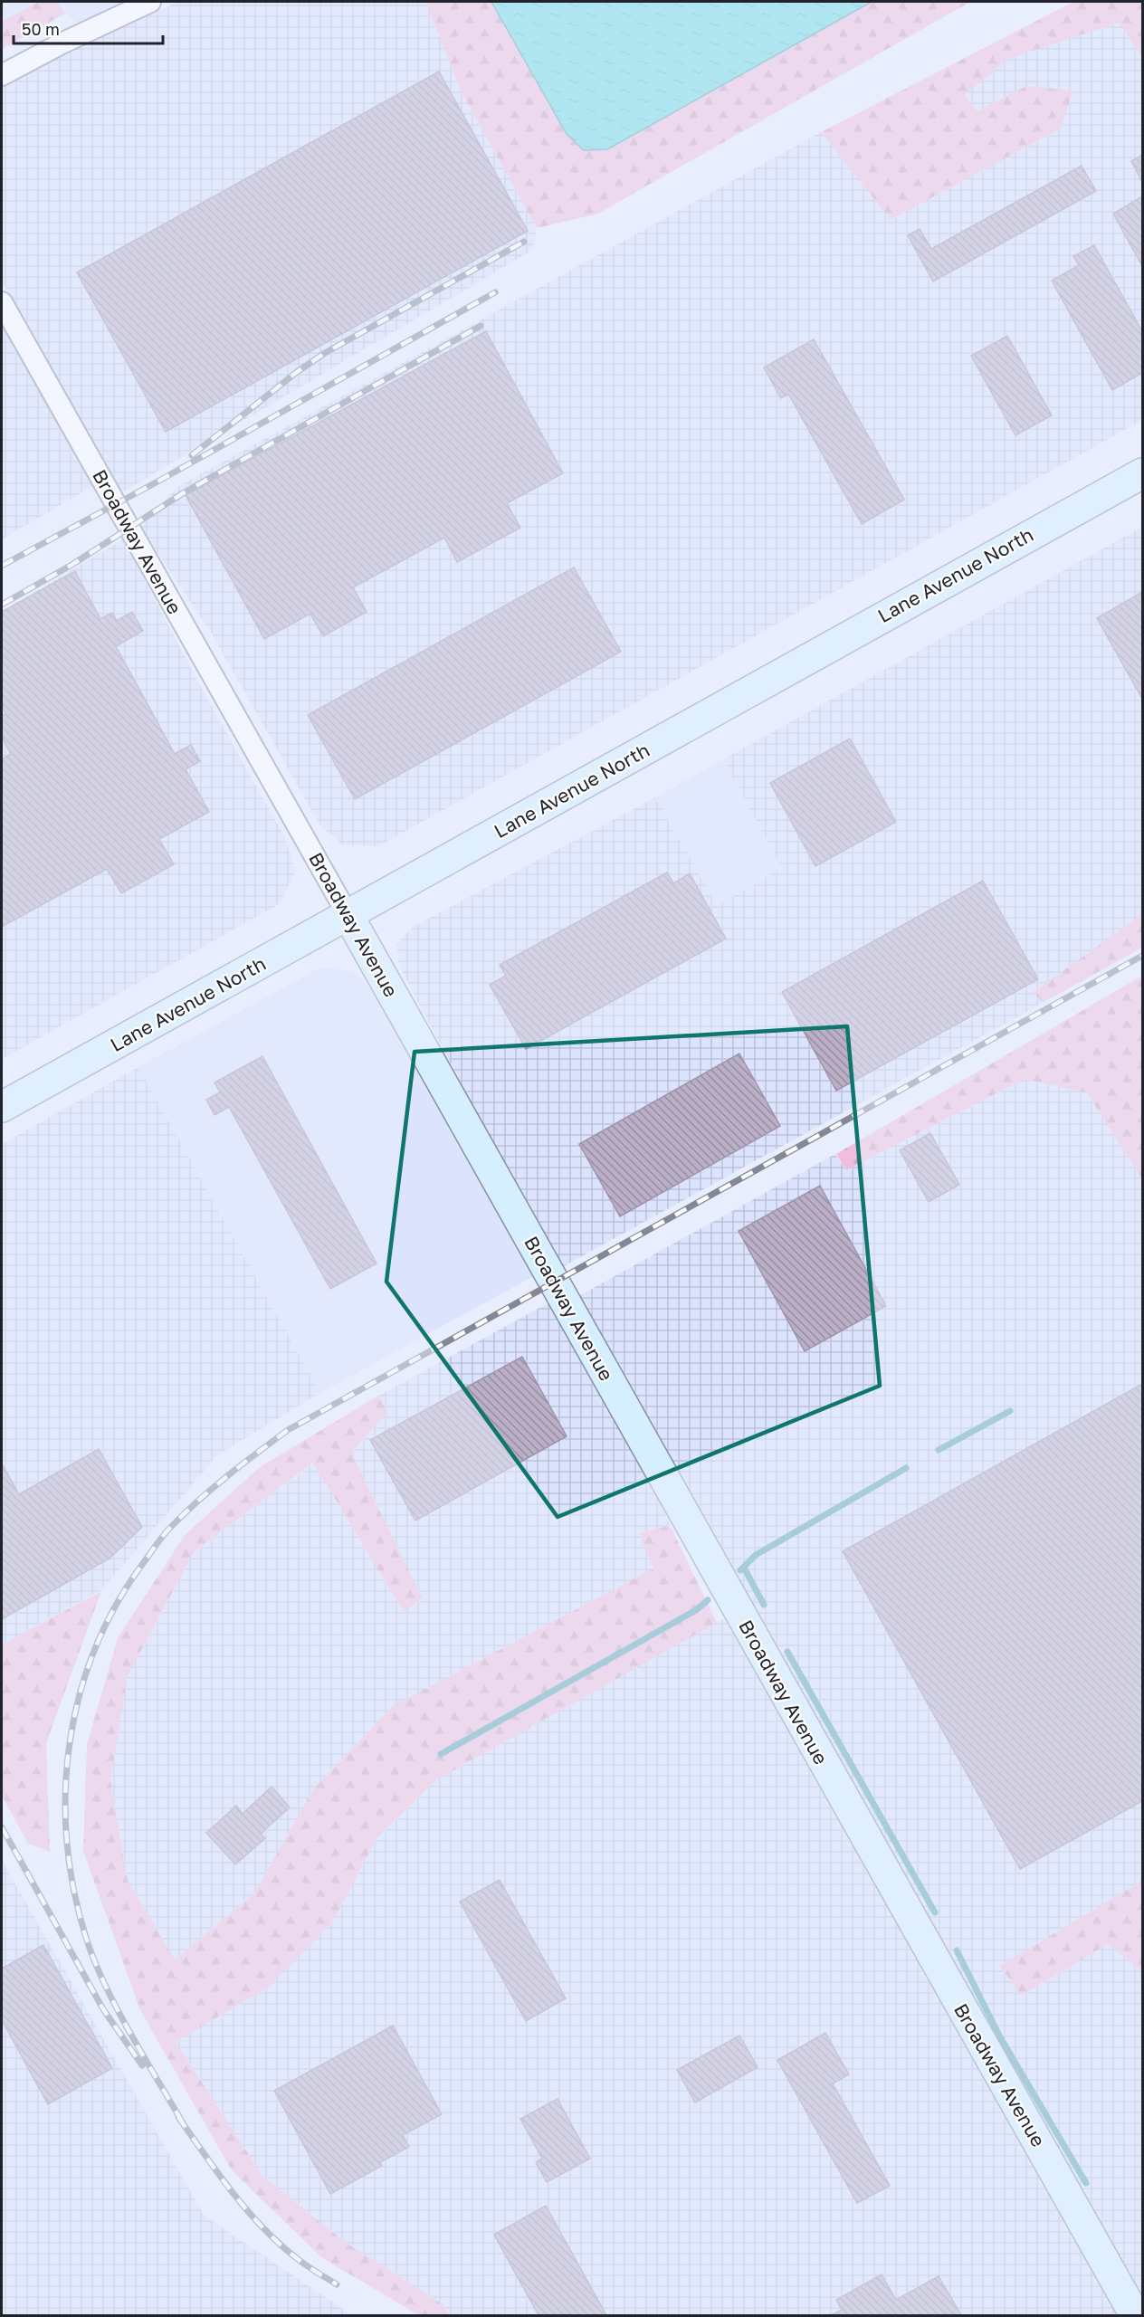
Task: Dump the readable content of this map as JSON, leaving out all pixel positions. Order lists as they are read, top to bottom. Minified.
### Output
{"streets":{"street":["Broadway Avenue","Lane Avenue North"]},"crossings":[["Broadway Avenue","Lane Avenue North"]],"scale_bar":"50 m"}
